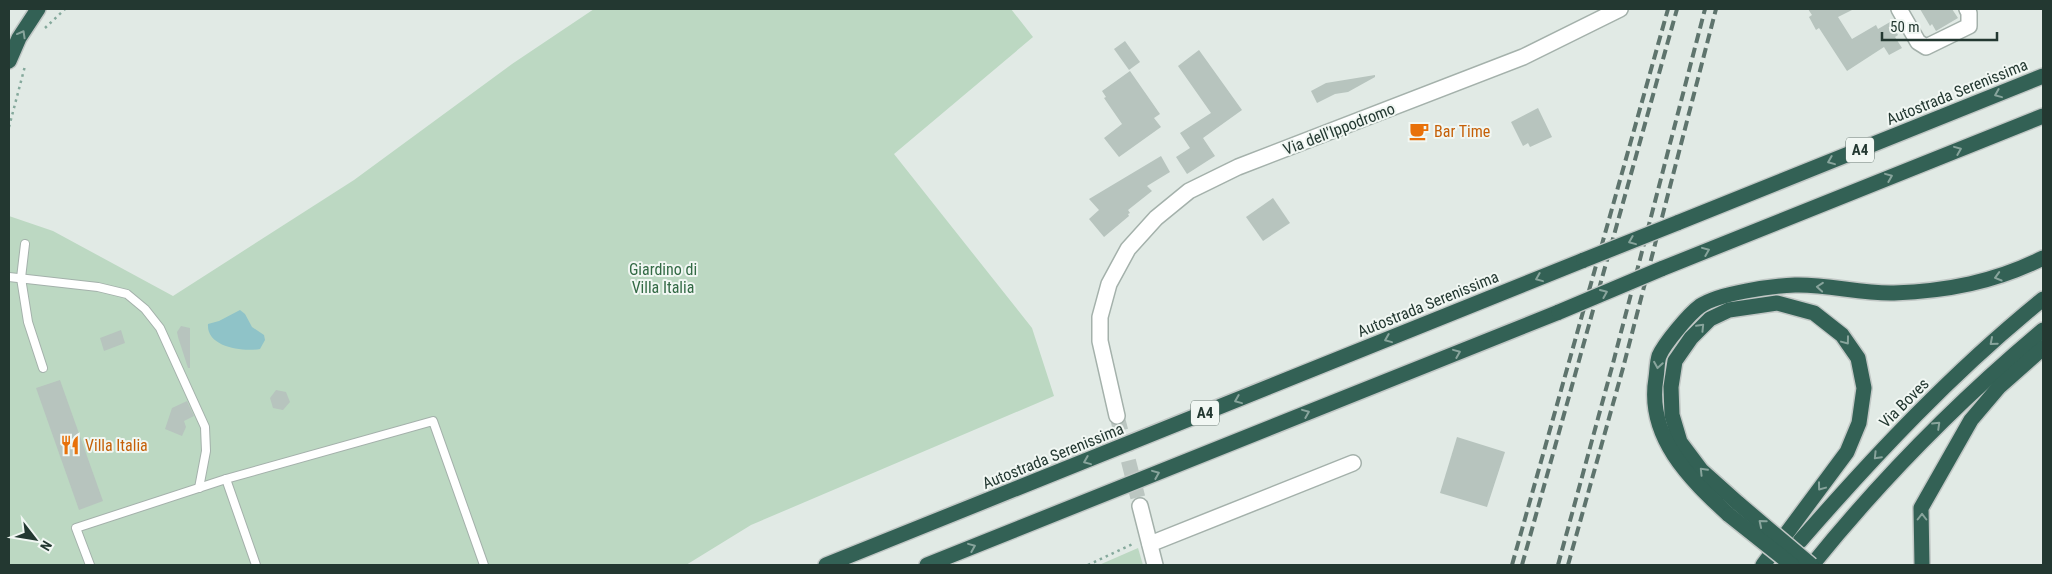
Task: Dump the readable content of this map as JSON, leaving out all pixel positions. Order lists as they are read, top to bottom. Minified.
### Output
{"streets":{"highway":["Autostrada Serenissima","A4","Via Boves"],"street":["Via dell'Ippodromo"]},"parks":["Giardino di Villa Italia"],"places":{"cafe":["Bar Time"],"restaurant":["Villa Italia"]},"scale_bar":"50 m","north":"bottom right"}
